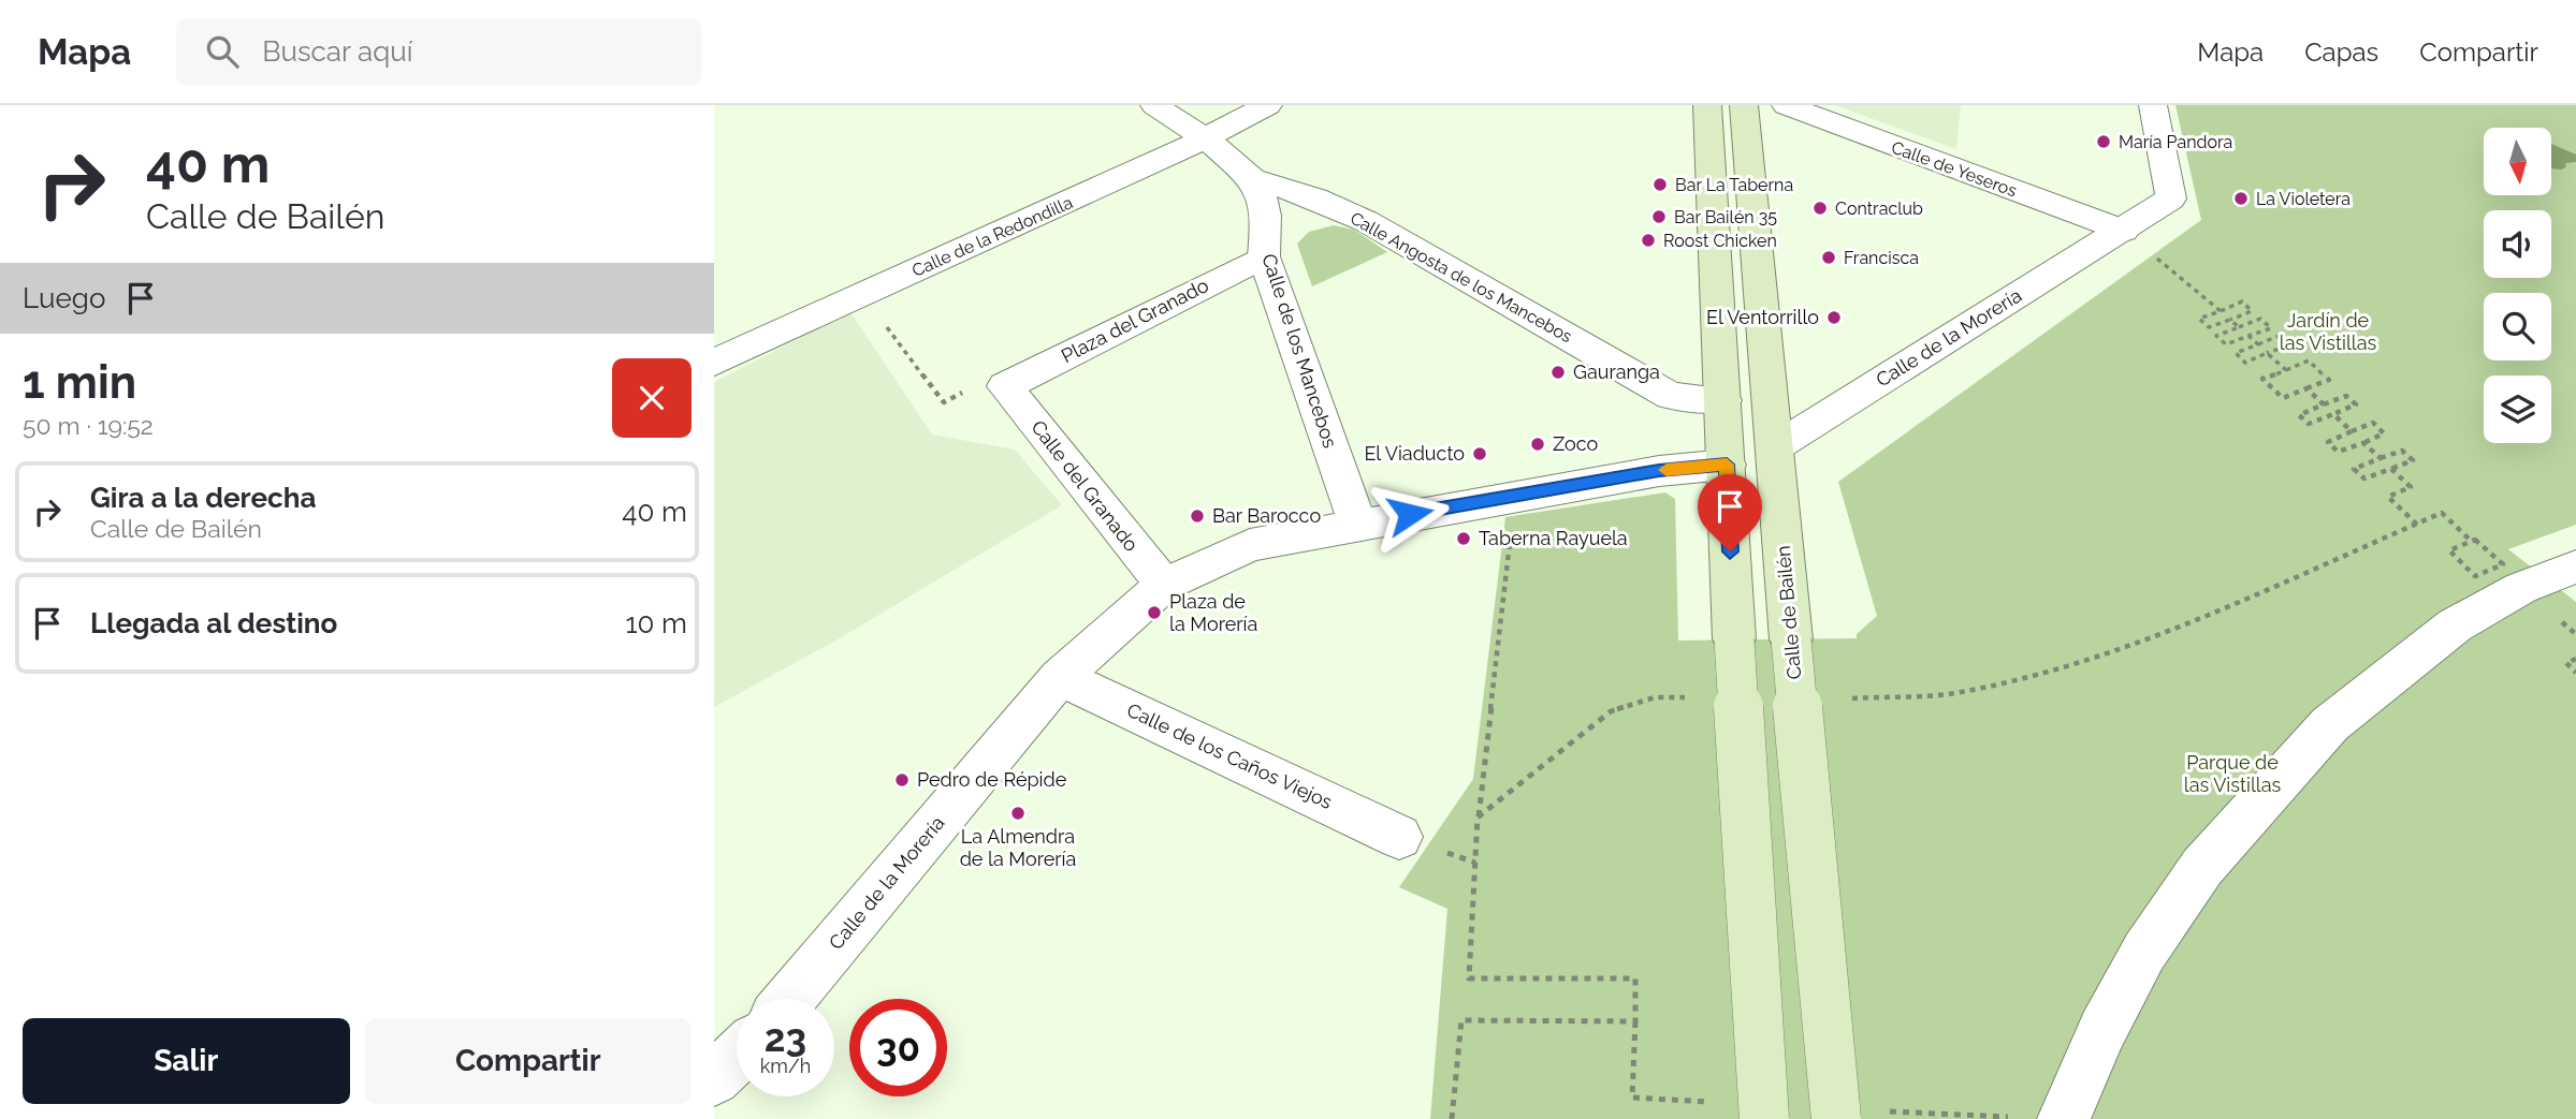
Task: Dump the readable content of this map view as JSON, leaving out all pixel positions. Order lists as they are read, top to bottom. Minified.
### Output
{"streets":{"main road":["Calle de Bailén"],"street":["Calle de Yeseros","Calle de la Redondilla","Calle Angosta de los Mancebos","Plaza del Granado","Calle de la Morería","Calle de los Mancebos","Calle del Granado","Calle de los Caños Viejos"]},"crossings":[["Calle de Yeseros","Calle de la Morería"],["Calle de la Redondilla","Calle Angosta de los Mancebos"],["Calle Angosta de los Mancebos","Calle de los Mancebos"],["Plaza del Granado","Calle de los Mancebos"],["Plaza del Granado","Calle del Granado"],["Calle de la Morería","Calle de los Mancebos"],["Calle de la Morería","Calle del Granado"],["Calle de la Morería","Calle de Bailén"],["Calle de la Morería","Calle de los Caños Viejos"]],"parks":["Jardín de las Vistillas","Parque de las Vistillas"],"places":["María Pandora","Bar La Taberna","La Violetera","Contraclub","Bar Bailén 35","Roost Chicken","Francisca","El Ventorrillo","Gauranga","Zoco","El Viaducto","Bar Barocco","Taberna Rayuela","Plaza de la Morería","Pedro de Répide","La Almendra de la Morería"],"north":"bottom","page":{"header":"Mapa","search":"Buscar aquí","nav":["Mapa","Capas","Compartir"],"turn":["40 m","Calle de Bailén"],"then":"Luego","heading":["1 min","50 m · 19:52"],"list":[{"name":"Gira a la derecha","note":"Calle de Bailén","value":"40 m"},{"name":"Llegada al destino","value":"10 m"}],"speed":"23 km/h","limit":"30","buttons":["Salir","Compartir"]}}
